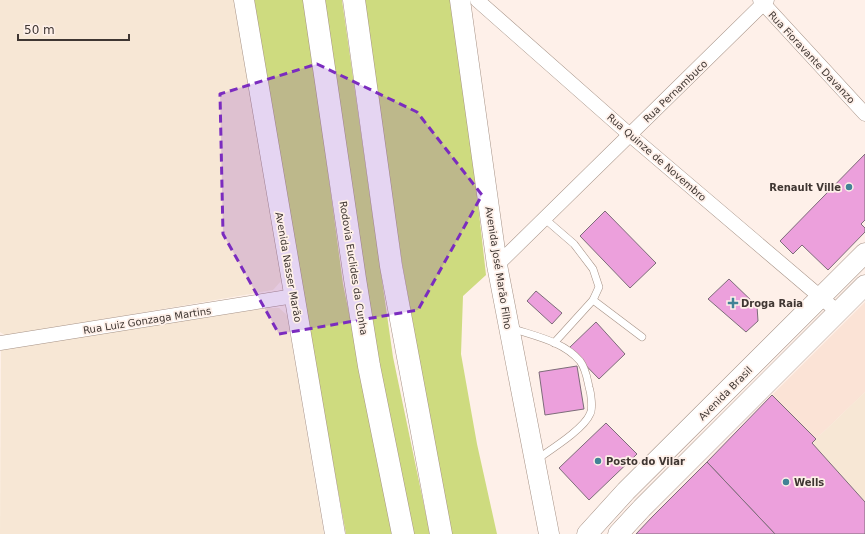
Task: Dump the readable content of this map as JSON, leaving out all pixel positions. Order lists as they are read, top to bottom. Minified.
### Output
{"streets":{"highway":["Rodovia Euclides da Cunha"],"main road":["Avenida Nasser Marão","Avenida José Marão Filho","Avenida Brasil"],"street":["Rua Fioravante Davanzo","Rua Pernambuco","Rua Quinze de Novembro","Rua Luiz Gonzaga Martins"]},"crossings":[["Rua Fioravante Davanzo","Rua Pernambuco"],["Rua Pernambuco","Rua Quinze de Novembro"],["Rua Pernambuco","Avenida José Marão Filho"],["Rua Quinze de Novembro","Avenida Brasil"],["Avenida Nasser Marão","Rua Luiz Gonzaga Martins"]],"places":{"other":["Renault Ville","Posto do Vilar","Wells"],"health":["Droga Raia"]},"scale_bar":"50 m"}
